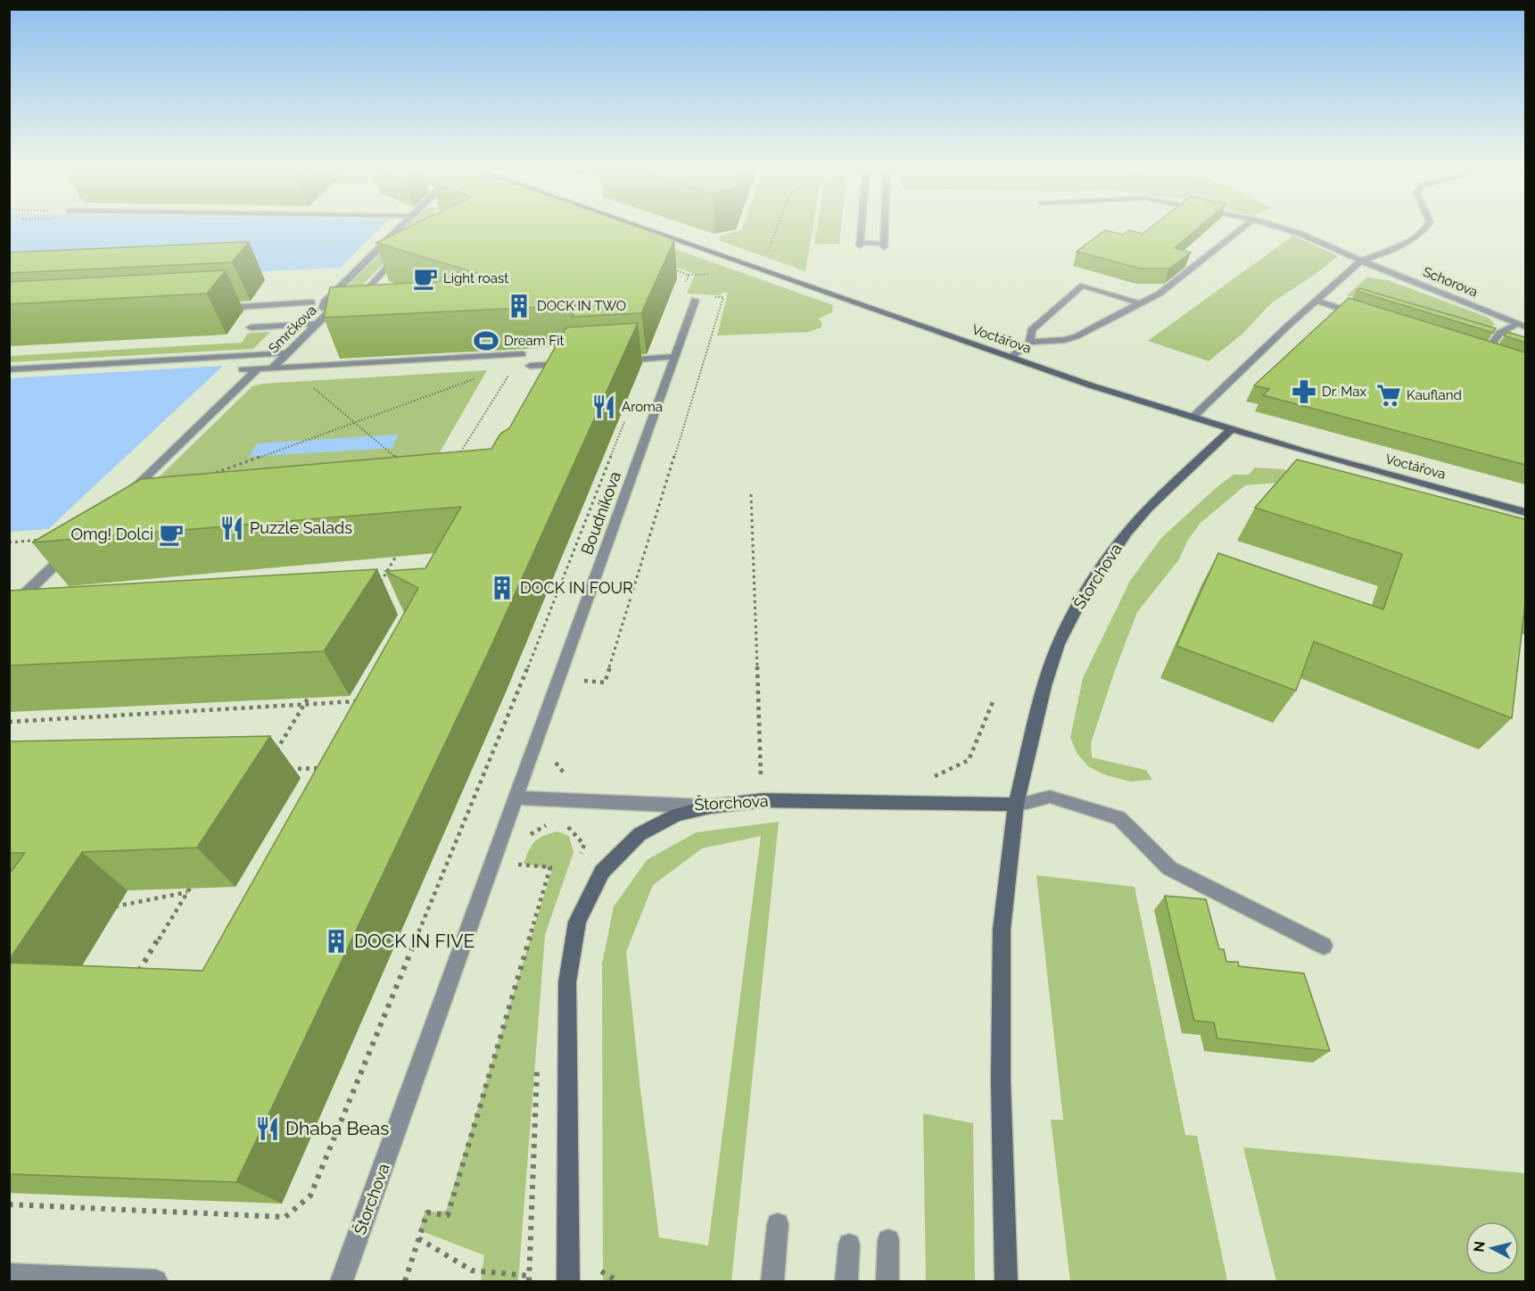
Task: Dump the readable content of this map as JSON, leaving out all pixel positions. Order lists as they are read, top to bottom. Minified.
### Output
{"streets":{"main road":["Voctářova","Štorchova"],"street":["Schorova","Smrčkova","Boudníkova"]},"crossings":[["Voctářova","Štorchova"],["Boudníkova","Štorchova"]],"places":{"cafe":["Light roast","Omg! Dolci"],"building":["DOCK IN TWO","DOCK IN FOUR","DOCK IN FIVE"],"sports":["Dream Fit"],"pharmacy":["Dr. Max"],"supermarket":["Kaufland"],"restaurant":["Aroma","Puzzle Salads","Dhaba Beas"]},"north":"left"}
